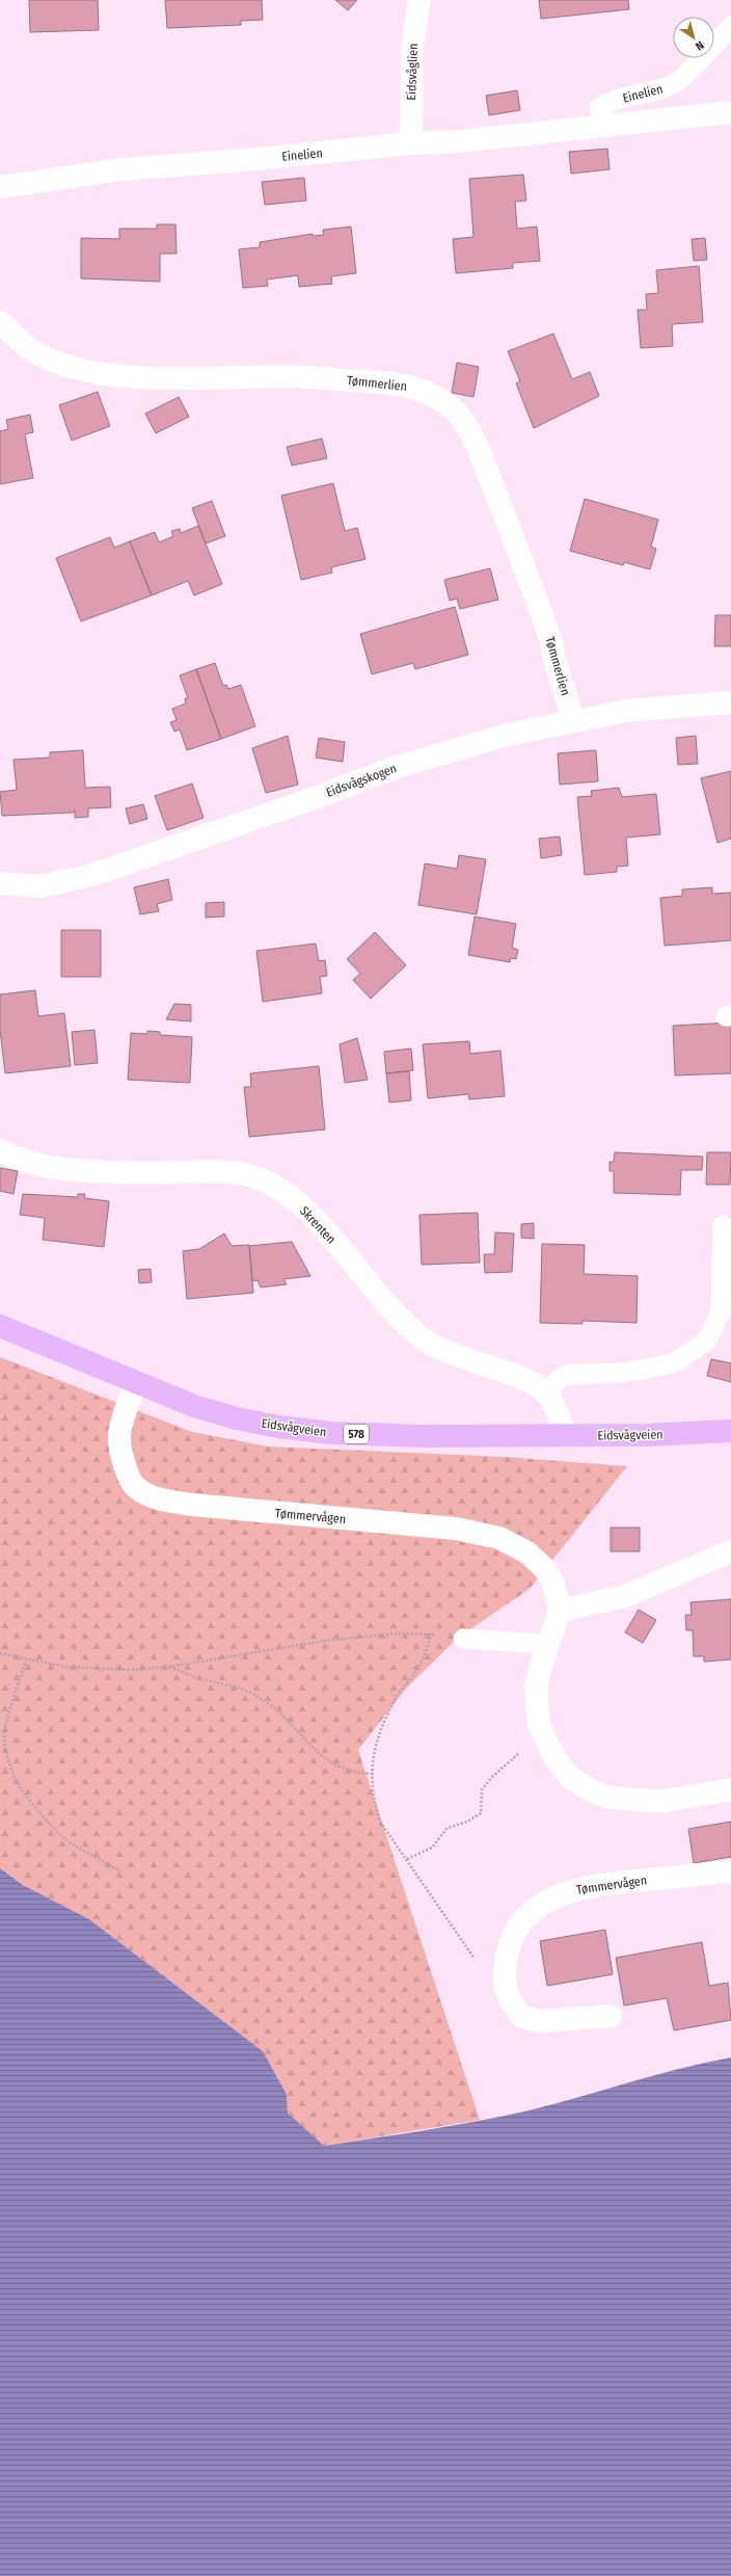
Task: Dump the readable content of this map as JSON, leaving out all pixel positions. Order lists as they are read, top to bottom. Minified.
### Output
{"streets":{"main road":["Eidsvågveien","578"],"street":["Eidsvåglien","Einelien","Tømmerlien","Eidsvågskogen","Skrenten","Tømmervågen"]},"crossings":[["Eidsvåglien","Einelien"],["Tømmerlien","Eidsvågskogen"],["Skrenten","Eidsvågveien"],["Eidsvågveien","Tømmervågen"]],"north":"bottom right"}
